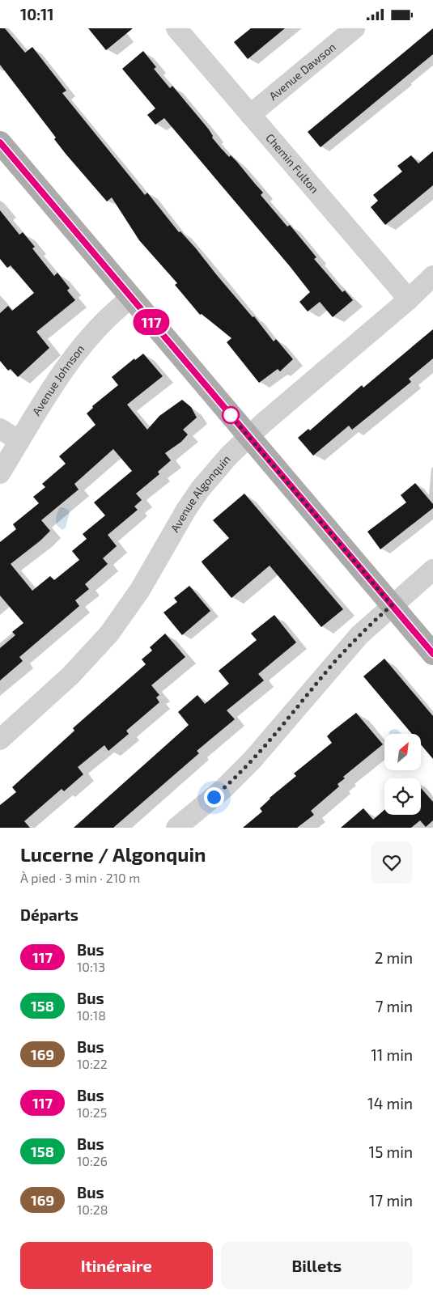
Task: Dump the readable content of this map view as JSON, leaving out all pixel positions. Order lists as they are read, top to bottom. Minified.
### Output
{"streets":{"street":["Avenue Dawson","Chemin Fulton","Avenue Johnson","Avenue Algonquin"]},"crossings":[["Avenue Dawson","Chemin Fulton"],["Chemin Fulton","Avenue Algonquin"]],"lines":["bus line 117"],"north":"top right","page":{"status":"10:11","on_map":"117","heading":[["Lucerne / Algonquin","À pied · 3 min · 210 m"],"Départs"],"list":[{"mark":"117","name":"Bus","note":"10:13","value":"2 min"},{"mark":"158","name":"Bus","note":"10:18","value":"7 min"},{"mark":"169","name":"Bus","note":"10:22","value":"11 min"},{"mark":"117","name":"Bus","note":"10:25","value":"14 min"},{"mark":"158","name":"Bus","note":"10:26","value":"15 min"},{"mark":"169","name":"Bus","note":"10:28","value":"17 min"}],"buttons":["Itinéraire","Billets"]}}
